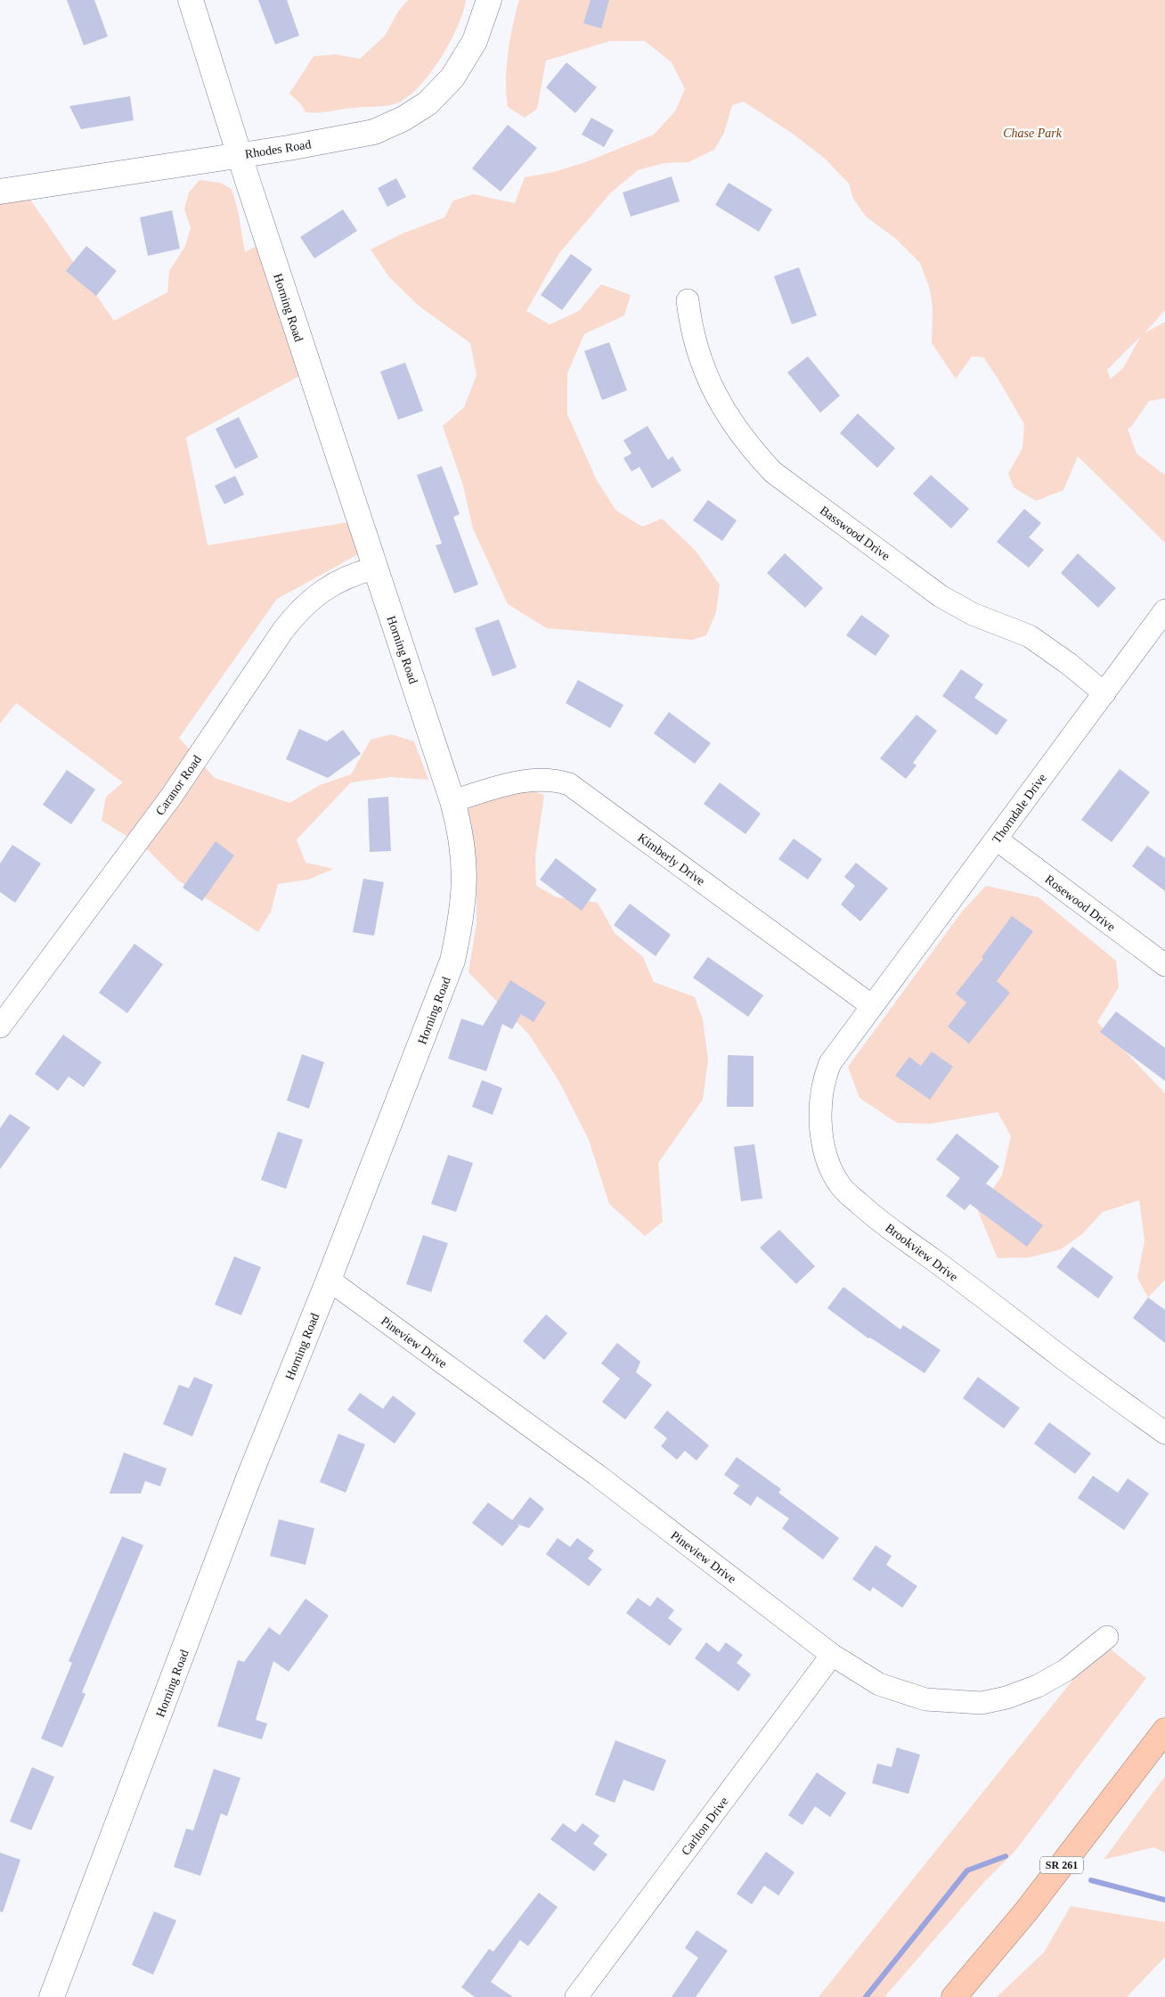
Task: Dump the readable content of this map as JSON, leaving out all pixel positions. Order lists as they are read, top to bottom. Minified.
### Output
{"streets":{"main road":["SR 261"],"street":["Rhodes Road","Horning Road","Basswood Drive","Caranor Road","Thorndale Drive","Kimberly Drive","Rosewood Drive","Brookview Drive","Pineview Drive","Carlton Drive"]},"crossings":[["Rhodes Road","Horning Road"],["Horning Road","Caranor Road"],["Horning Road","Kimberly Drive"],["Horning Road","Pineview Drive"],["Basswood Drive","Thorndale Drive"],["Thorndale Drive","Kimberly Drive"],["Thorndale Drive","Rosewood Drive"],["Thorndale Drive","Brookview Drive"],["Kimberly Drive","Brookview Drive"],["Pineview Drive","Carlton Drive"]],"parks":["Chase Park"]}
